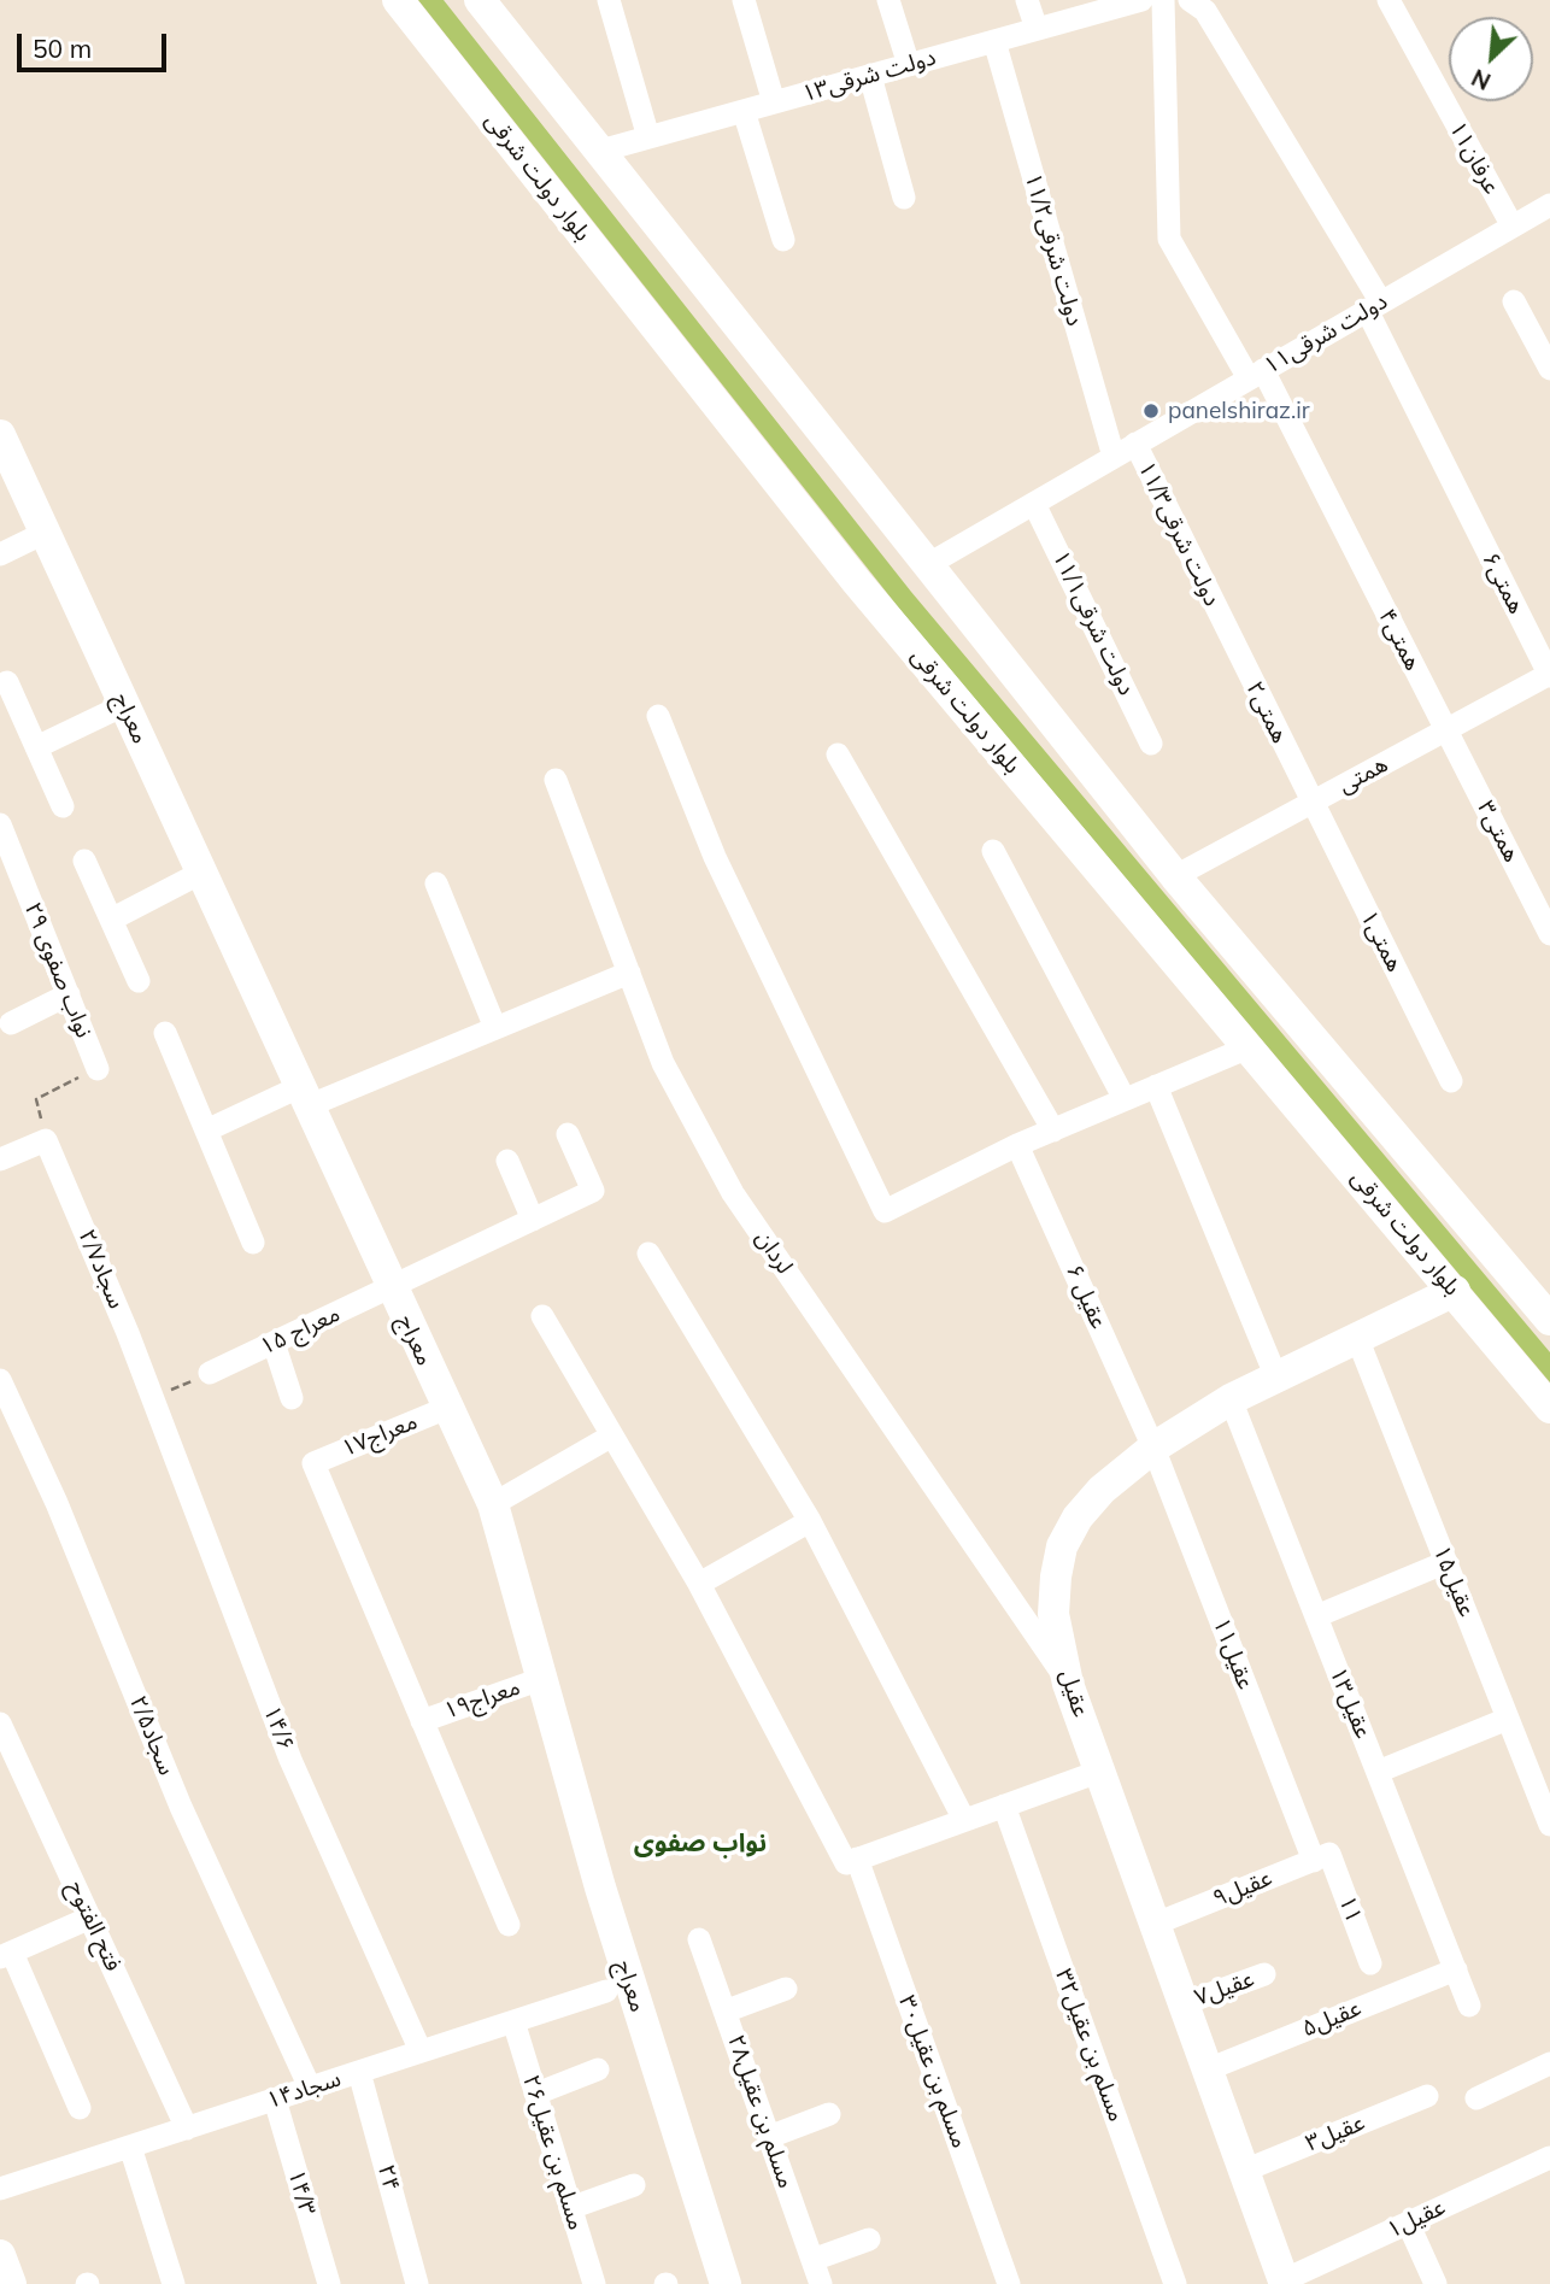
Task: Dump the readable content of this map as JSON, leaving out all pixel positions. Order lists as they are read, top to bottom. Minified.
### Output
{"streets":{"main road":["بلوار دولت شرقی","معراج","عقیل"],"street":["۱۳دولت شرقی","۱۱عرفان","۱۱/۲دولت شرقی","۱۱دولت شرقی","۱۱/۳دولت شرقی","۶همتی","۱۱/۱دولت شرقی","۴همتی","۲همتی","همتی","۳همتی","۱همتی","نواب صفوی ۲۹","لردان","سجاد۲/۷","عقیل ۶","معراج ۱۵","معراج۱۷","عقیل۱۵","عقیل۱۱","معراج۱۹","عقیل۱۳","۱۴/۶","۲/۵سجاد","عقیل۹","۱۱","فتح الفتوح","عقیل۷","عقیل۵","مسلم بن عقیل۳۲","مسلم بن عقیل۳۰","۱۴سجاد","مسلم بن عقیل۲۸","عقیل۳","مسلم بن عقیل۲۶","۲۴","۱۴/۳","عقیل۱"]},"crossings":[["۱۳دولت شرقی","۱۱/۲دولت شرقی"],["۱۱عرفان","۱۱دولت شرقی"],["بلوار دولت شرقی","عقیل"],["۱۱/۲دولت شرقی","۱۱دولت شرقی"],["۱۱دولت شرقی","۱۱/۳دولت شرقی"],["۱۱دولت شرقی","۶همتی"],["۱۱دولت شرقی","۱۱/۱دولت شرقی"],["۱۱دولت شرقی","۴همتی"],["۱۱/۳دولت شرقی","۲همتی"],["۶همتی","همتی"],["۴همتی","همتی"],["۴همتی","۳همتی"],["۲همتی","همتی"],["۲همتی","۱همتی"],["معراج","معراج ۱۵"],["معراج","معراج۱۷"],["معراج","معراج۱۹"],["همتی","۳همتی"],["همتی","۱همتی"],["لردان","عقیل"],["سجاد۲/۷","۱۴/۶"],["عقیل ۶","عقیل۱۱"],["عقیل ۶","عقیل"],["معراج۱۷","معراج۱۹"],["عقیل۱۵","عقیل"],["عقیل۱۱","عقیل"],["عقیل۱۱","عقیل۹"],["عقیل۱۱","۱۱"],["عقیل","عقیل۱۳"],["عقیل","عقیل۹"],["عقیل","عقیل۷"],["عقیل","عقیل۵"],["عقیل","عقیل۳"],["عقیل","عقیل۱"],["عقیل۱۳","عقیل۵"],["۱۴/۶","۱۴سجاد"],["۲/۵سجاد","۱۴سجاد"],["عقیل۹","۱۱"],["فتح الفتوح","۱۴سجاد"],["۱۴سجاد","مسلم بن عقیل۲۶"],["۱۴سجاد","۲۴"],["۱۴سجاد","۱۴/۳"]],"districts":["نواب صفوی"],"places":["panelshiraz.ir"],"scale_bar":"50 m","north":"bottom left"}
